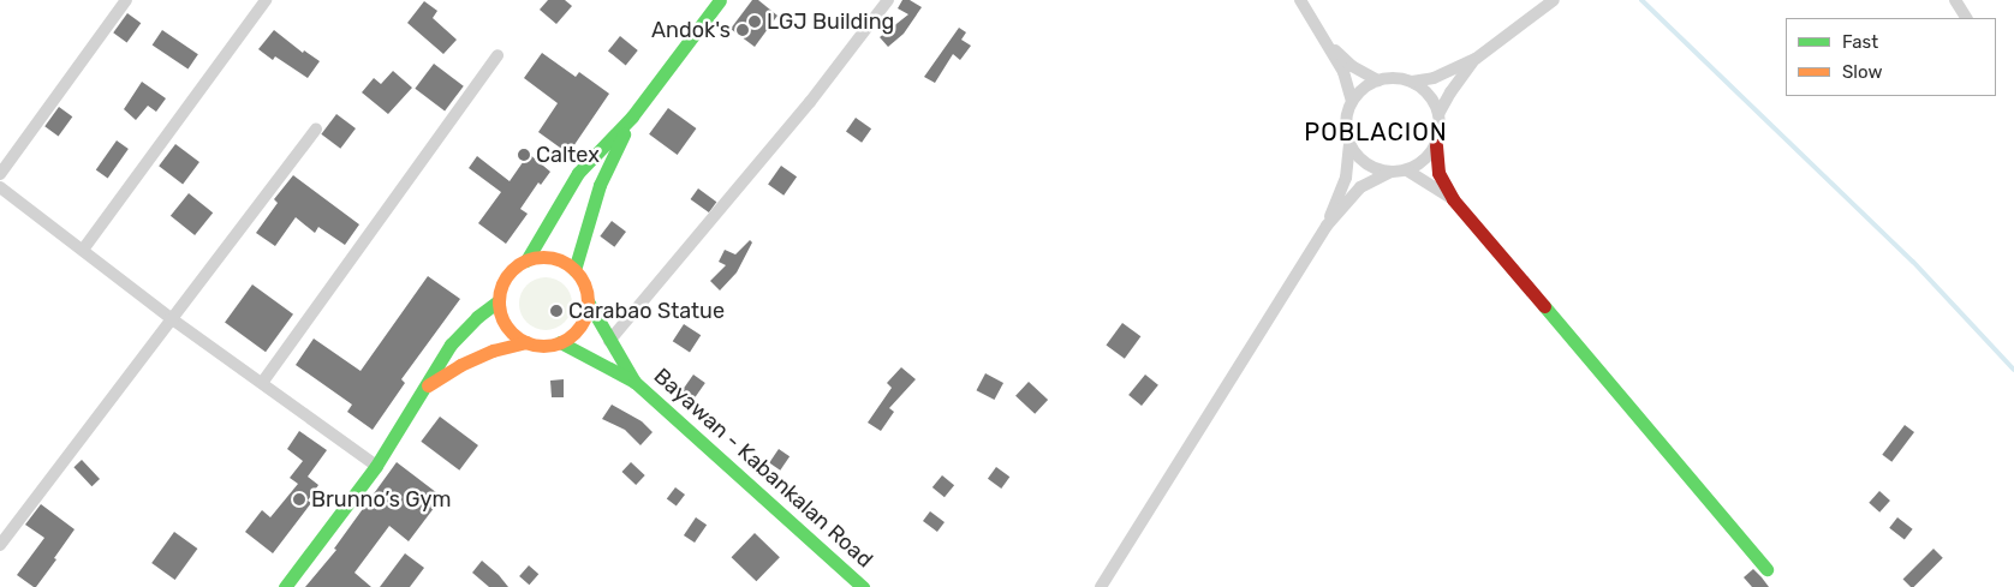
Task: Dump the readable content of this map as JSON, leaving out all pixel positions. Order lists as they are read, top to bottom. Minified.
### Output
{"streets":{"main road":["Bayawan - Kabankalan Road"]},"districts":["POBLACION"],"places":["LGJ Building","Andok's","Caltex","Carabao Statue","Brunno’s Gym"],"legend":["Fast","Slow"]}
